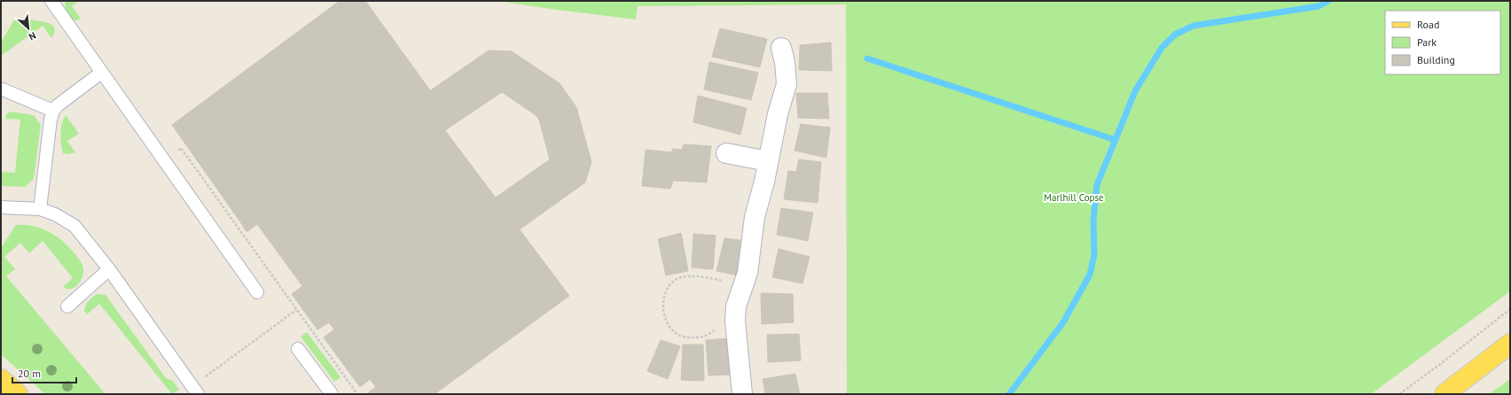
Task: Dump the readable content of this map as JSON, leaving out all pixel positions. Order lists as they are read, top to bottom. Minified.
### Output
{"parks":["Marlhill Copse"],"legend":["Road","Park","Building"],"scale_bar":"20 m","north":"bottom right"}
